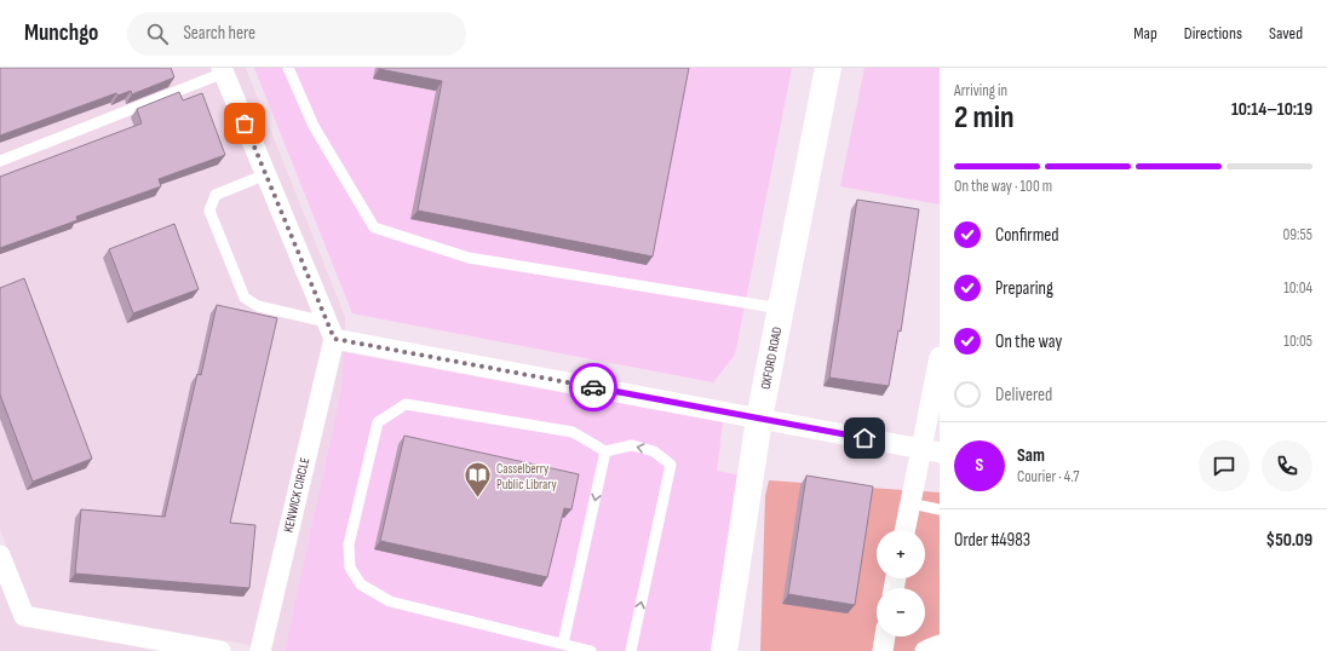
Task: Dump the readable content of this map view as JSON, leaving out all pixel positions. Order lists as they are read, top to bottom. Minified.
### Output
{"streets":{"street":["OXFORD ROAD","KENWICK CIRCLE"]},"places":{"library":["Casselberry Public Library"]},"page":{"header":"Munchgo","search":"Search here","nav":["Map","Directions","Saved"],"heading":["2 min","Arriving in","10:14–10:19"],"panel":["Sam","Courier · 4.7","Order #4983","$50.09"],"bar":"On the way · 100 m","list":[["Confirmed","09:55"],["Preparing","10:04"],["On the way","10:05"],"Delivered"],"round":"S","map_buttons":["+","−"]}}
